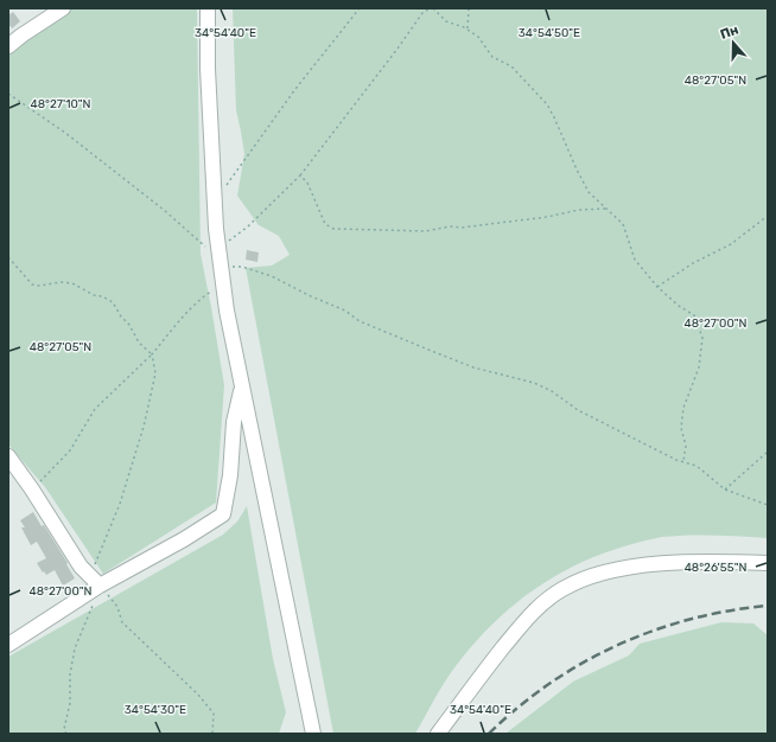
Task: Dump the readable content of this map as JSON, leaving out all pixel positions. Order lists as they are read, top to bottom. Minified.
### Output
{"north":"top","coordinates":["34°54'40\"E","34°54'50\"E","48°27'05\"N","48°27'10\"N","48°27'00\"N","48°26'55\"N","34°54'30\"E"]}
